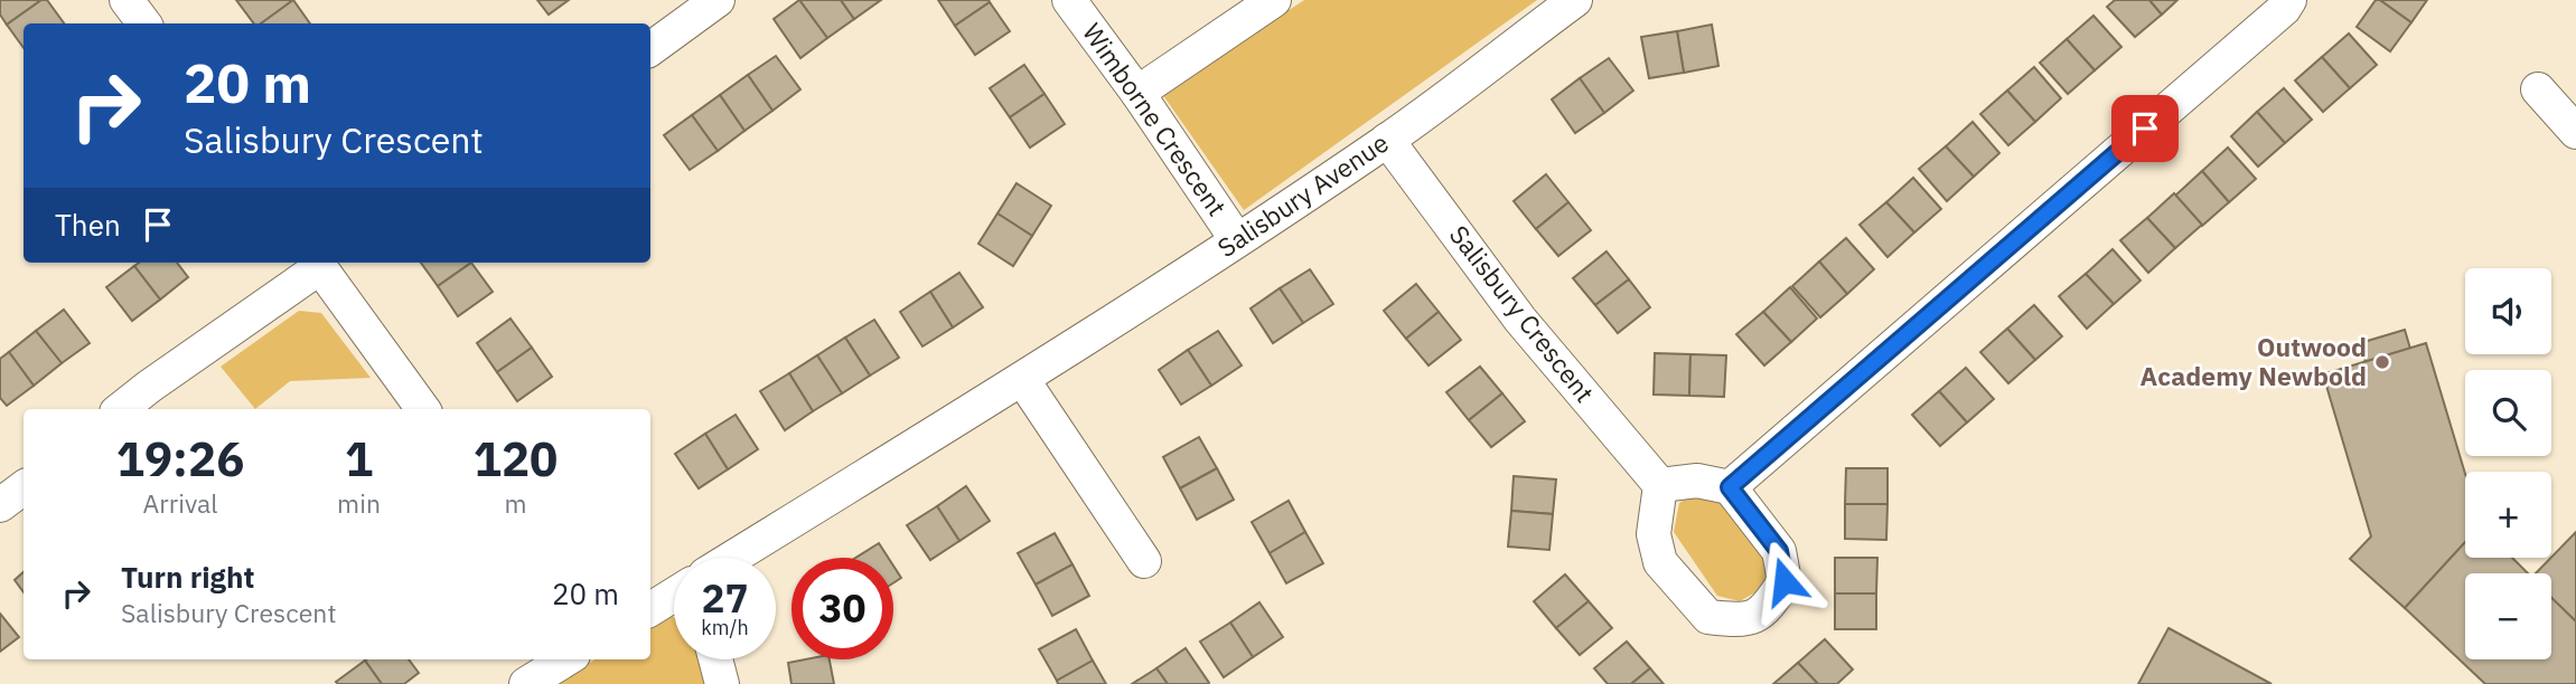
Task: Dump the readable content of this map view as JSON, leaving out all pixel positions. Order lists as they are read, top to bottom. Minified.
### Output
{"streets":{"street":["Wimborne Crescent","Salisbury Avenue","Salisbury Crescent"]},"crossings":[["Wimborne Crescent","Salisbury Avenue"],["Salisbury Avenue","Salisbury Crescent"]],"places":["Outwood Academy Newbold"],"page":{"turn":["20 m","Salisbury Crescent"],"then":"Then","map_buttons":["+","−"],"eta":["19:26","Arrival","1","min","120","m"],"list":[{"name":"Turn right","note":"Salisbury Crescent","value":"20 m"}],"speed":"27 km/h","limit":"30"}}
